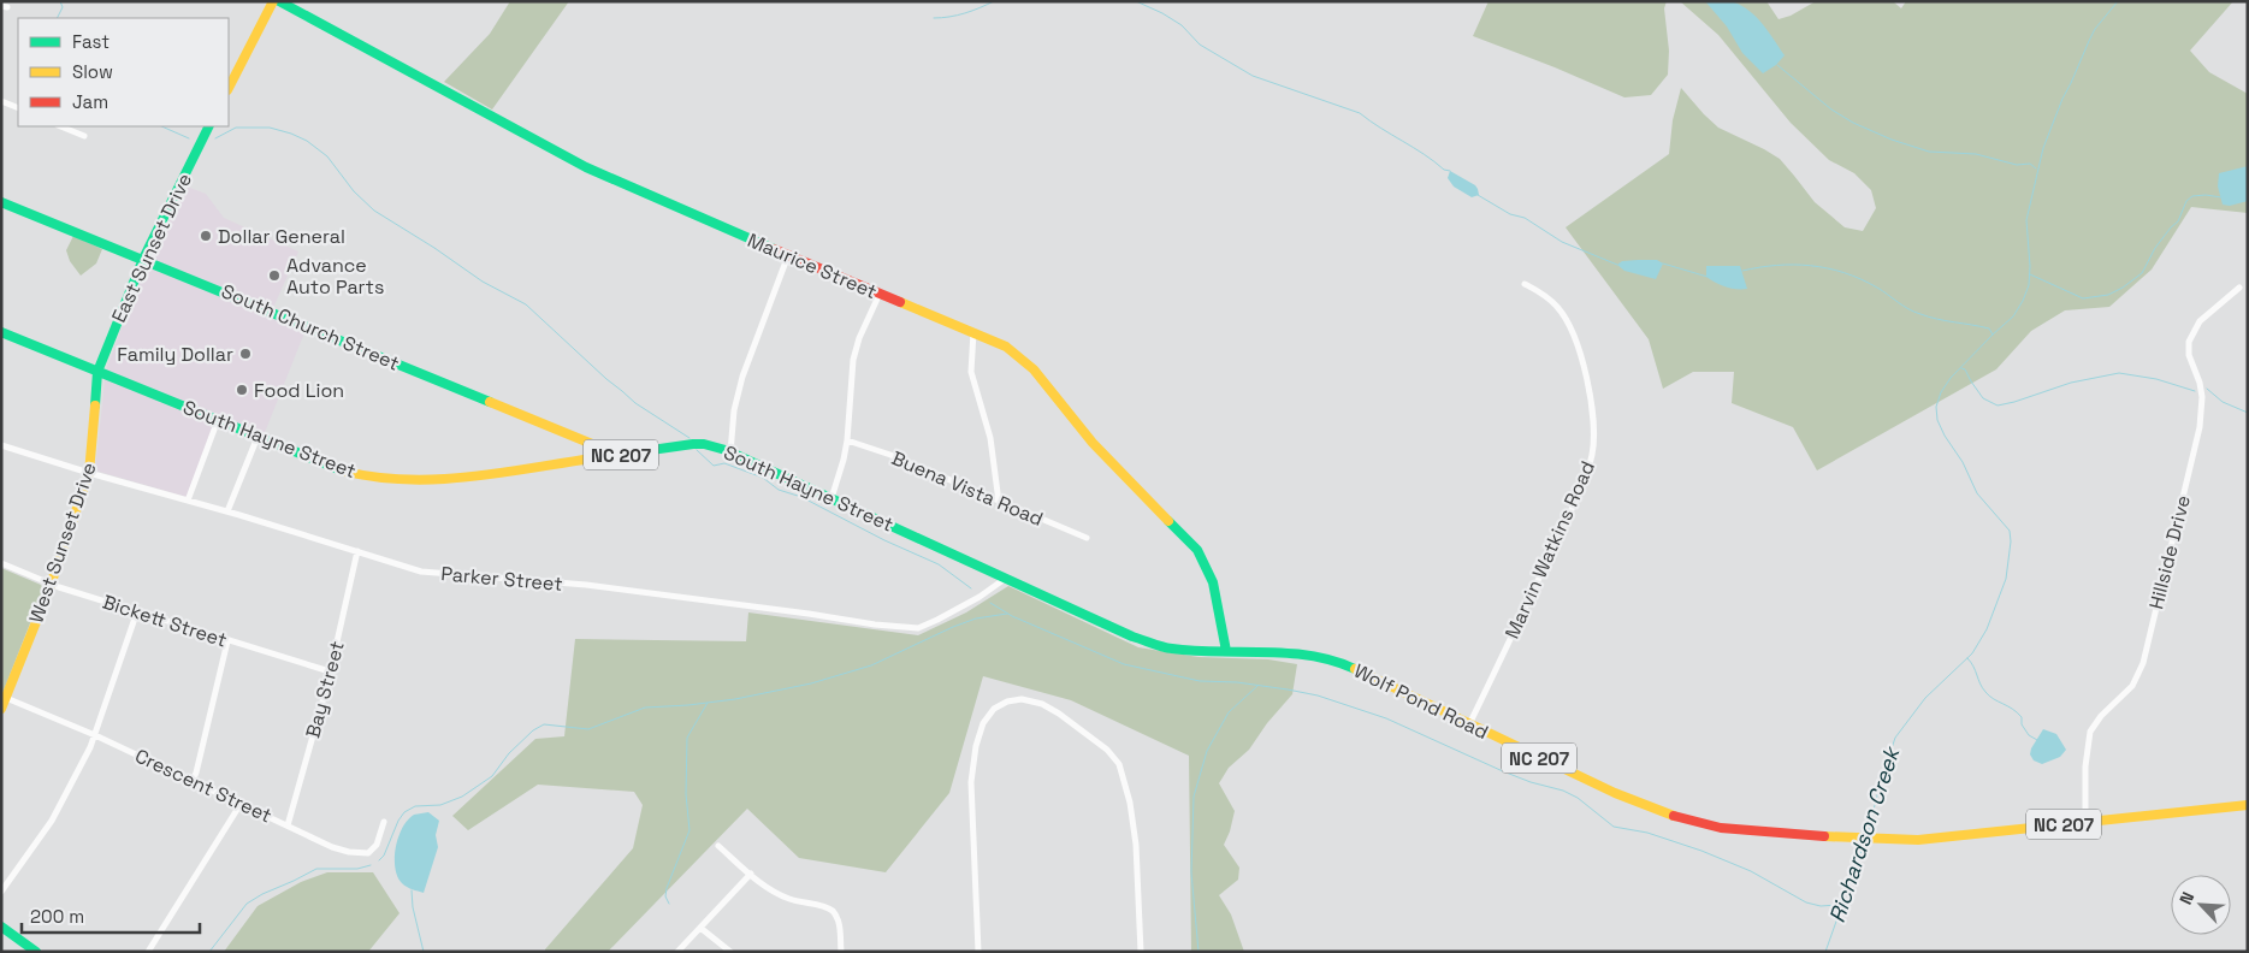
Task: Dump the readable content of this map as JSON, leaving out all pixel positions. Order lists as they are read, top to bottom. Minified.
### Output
{"streets":{"street":["East Sunset Drive","Maurice Street","South Church Street","South Hayne Street","NC 207","Buena Vista Road","West Sunset Drive","Marvin Watkins Road","Hillside Drive","Parker Street","Bickett Street","Bay Street","Wolf Pond Road","Crescent Street"]},"crossings":[["East Sunset Drive","South Church Street"],["East Sunset Drive","South Hayne Street"],["East Sunset Drive","West Sunset Drive"],["Maurice Street","South Hayne Street"],["Maurice Street","Wolf Pond Road"],["South Church Street","South Hayne Street"],["South Hayne Street","West Sunset Drive"],["South Hayne Street","Parker Street"],["South Hayne Street","Wolf Pond Road"],["West Sunset Drive","Parker Street"],["West Sunset Drive","Bickett Street"],["West Sunset Drive","Crescent Street"],["Marvin Watkins Road","Wolf Pond Road"],["Hillside Drive","Wolf Pond Road"],["Parker Street","Bay Street"],["Bickett Street","Bay Street"],["Bay Street","Crescent Street"]],"water":["Richardson Creek"],"places":["Dollar General","Advance Auto Parts","Family Dollar","Food Lion"],"legend":["Fast","Slow","Jam"],"scale_bar":"200 m","north":"top left"}
